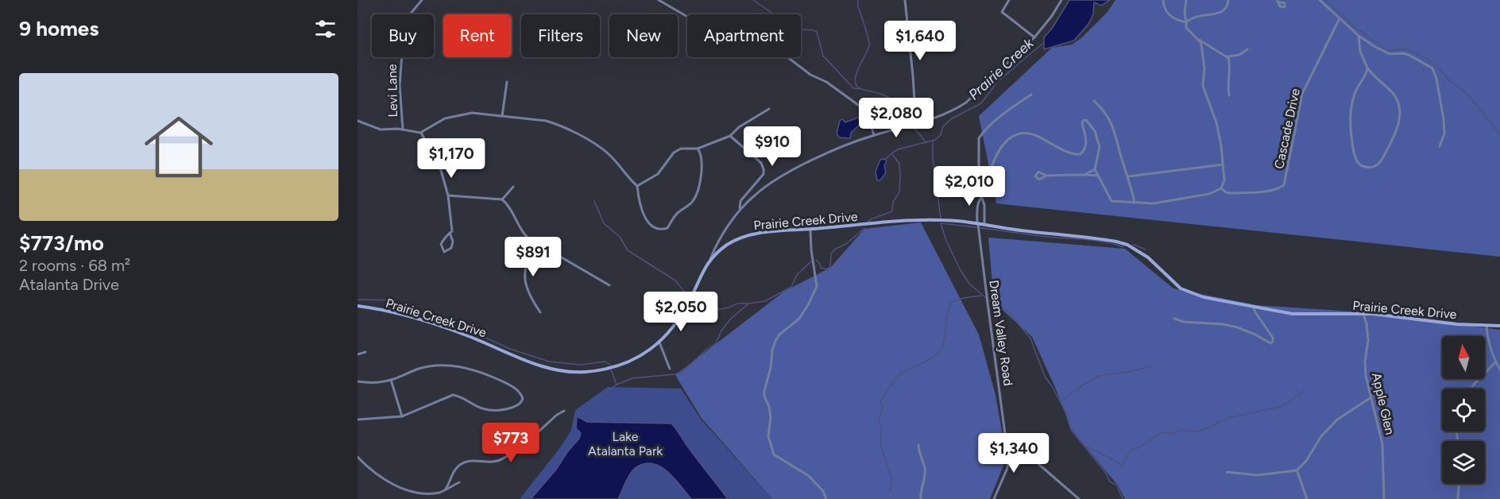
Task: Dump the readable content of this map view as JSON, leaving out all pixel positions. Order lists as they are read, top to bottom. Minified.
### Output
{"streets":{"main road":["Prairie Creek Drive"],"street":["Levi Lane","Cascade Drive","Dream Valley Road","Apple Glen"]},"crossings":[["Prairie Creek Drive","Dream Valley Road"],["Prairie Creek Drive","Apple Glen"]],"water":["Prairie Creek"],"parks":["Lake Atalanta Park"],"north":"top","page":{"heading":"9 homes","chip":["Buy","Rent","Filters","New","Apartment"],"price":["$1,640","$2,080","$910","$1,170","$2,010","$891","$2,050","$773","$1,340"],"list":[{"name":"$773/mo","note":"2 rooms · 68 m² · Atalanta Drive"}]}}
